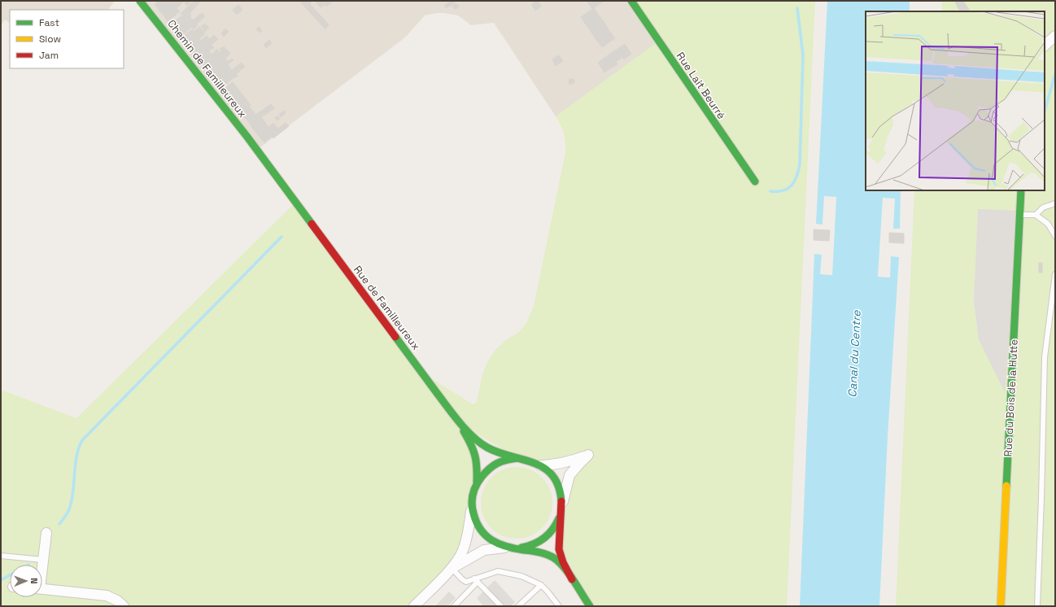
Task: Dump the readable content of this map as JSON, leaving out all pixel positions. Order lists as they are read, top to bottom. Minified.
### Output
{"streets":{"street":["Chemin de Familleureux","Rue Lait Beurré","Rue de Familleureux","Rue du Bois de la Hutte"]},"crossings":[["Chemin de Familleureux","Rue de Familleureux"]],"water":["Canal du Centre"],"legend":["Fast","Slow","Jam"],"north":"right"}
